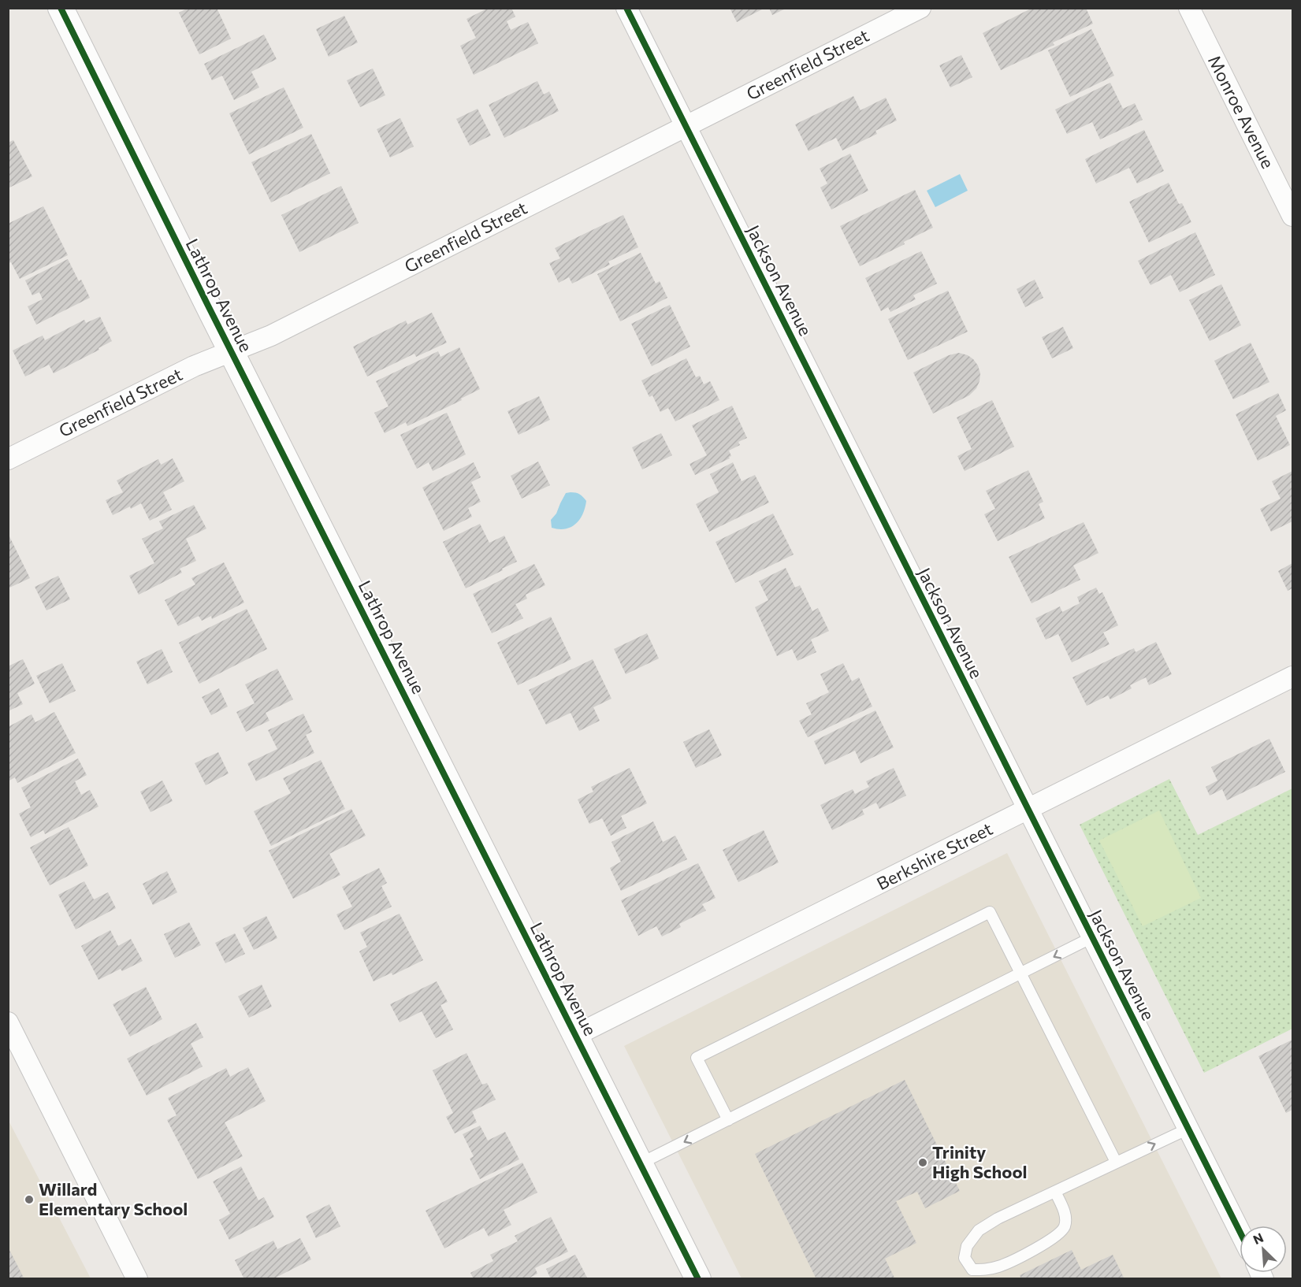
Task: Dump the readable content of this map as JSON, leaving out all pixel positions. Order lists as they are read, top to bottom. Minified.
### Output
{"streets":{"street":["Greenfield Street","Monroe Avenue","Jackson Avenue","Lathrop Avenue","Berkshire Street"]},"crossings":[["Greenfield Street","Jackson Avenue"],["Greenfield Street","Lathrop Avenue"],["Jackson Avenue","Berkshire Street"],["Lathrop Avenue","Berkshire Street"]],"places":["Trinity High School","Willard Elementary School"],"north":"top left"}
